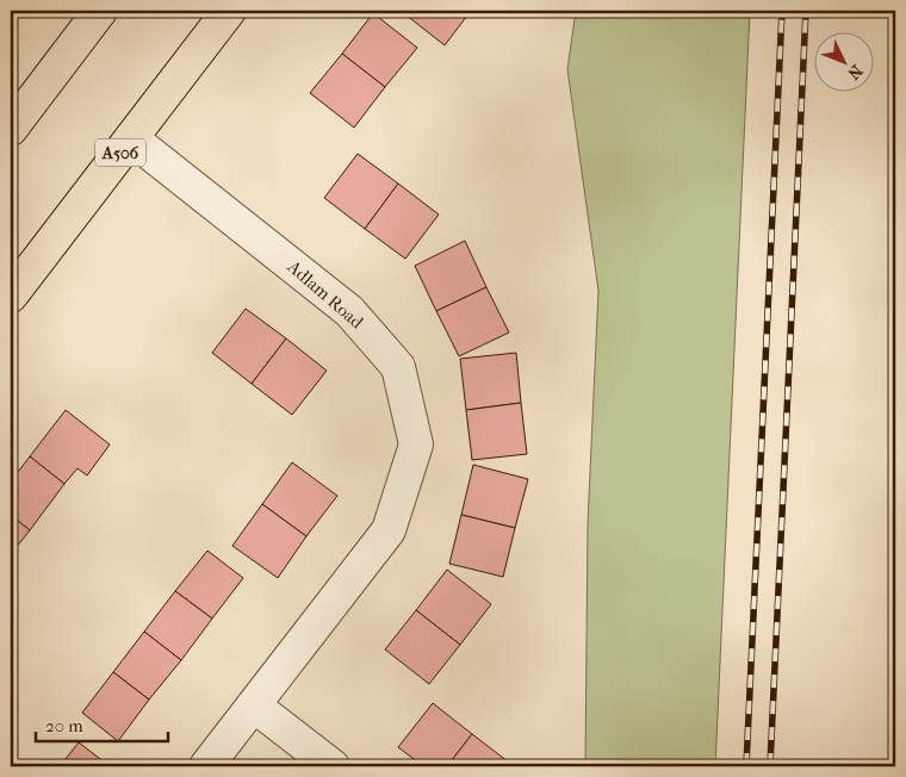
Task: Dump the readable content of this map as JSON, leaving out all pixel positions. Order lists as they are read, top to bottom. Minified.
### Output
{"streets":{"main road":["A506"],"street":["Adlam Road"]},"crossings":[["A506","Adlam Road"]],"scale_bar":"20 m","north":"bottom right"}
